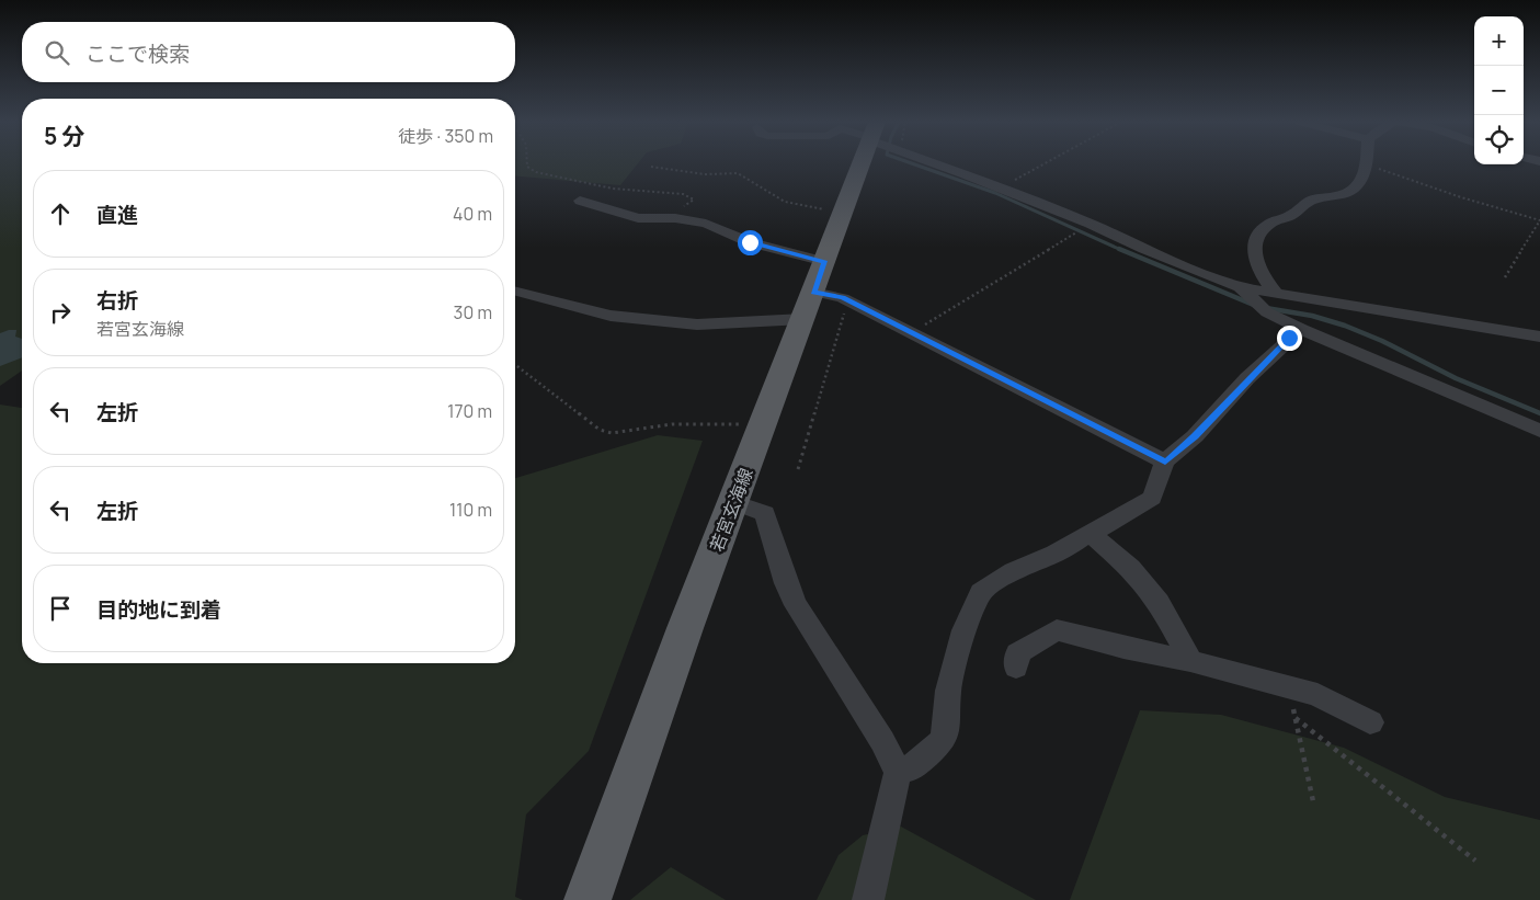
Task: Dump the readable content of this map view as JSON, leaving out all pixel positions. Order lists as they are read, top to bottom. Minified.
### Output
{"streets":{"main road":["若宮玄海線"]},"page":{"map_buttons":["+","−"],"search":"ここで検索","heading":["5 分","徒歩 · 350 m"],"list":[["直進","40 m"],["右折","若宮玄海線","30 m"],["左折","170 m"],["左折","110 m"],"目的地に到着"]}}
